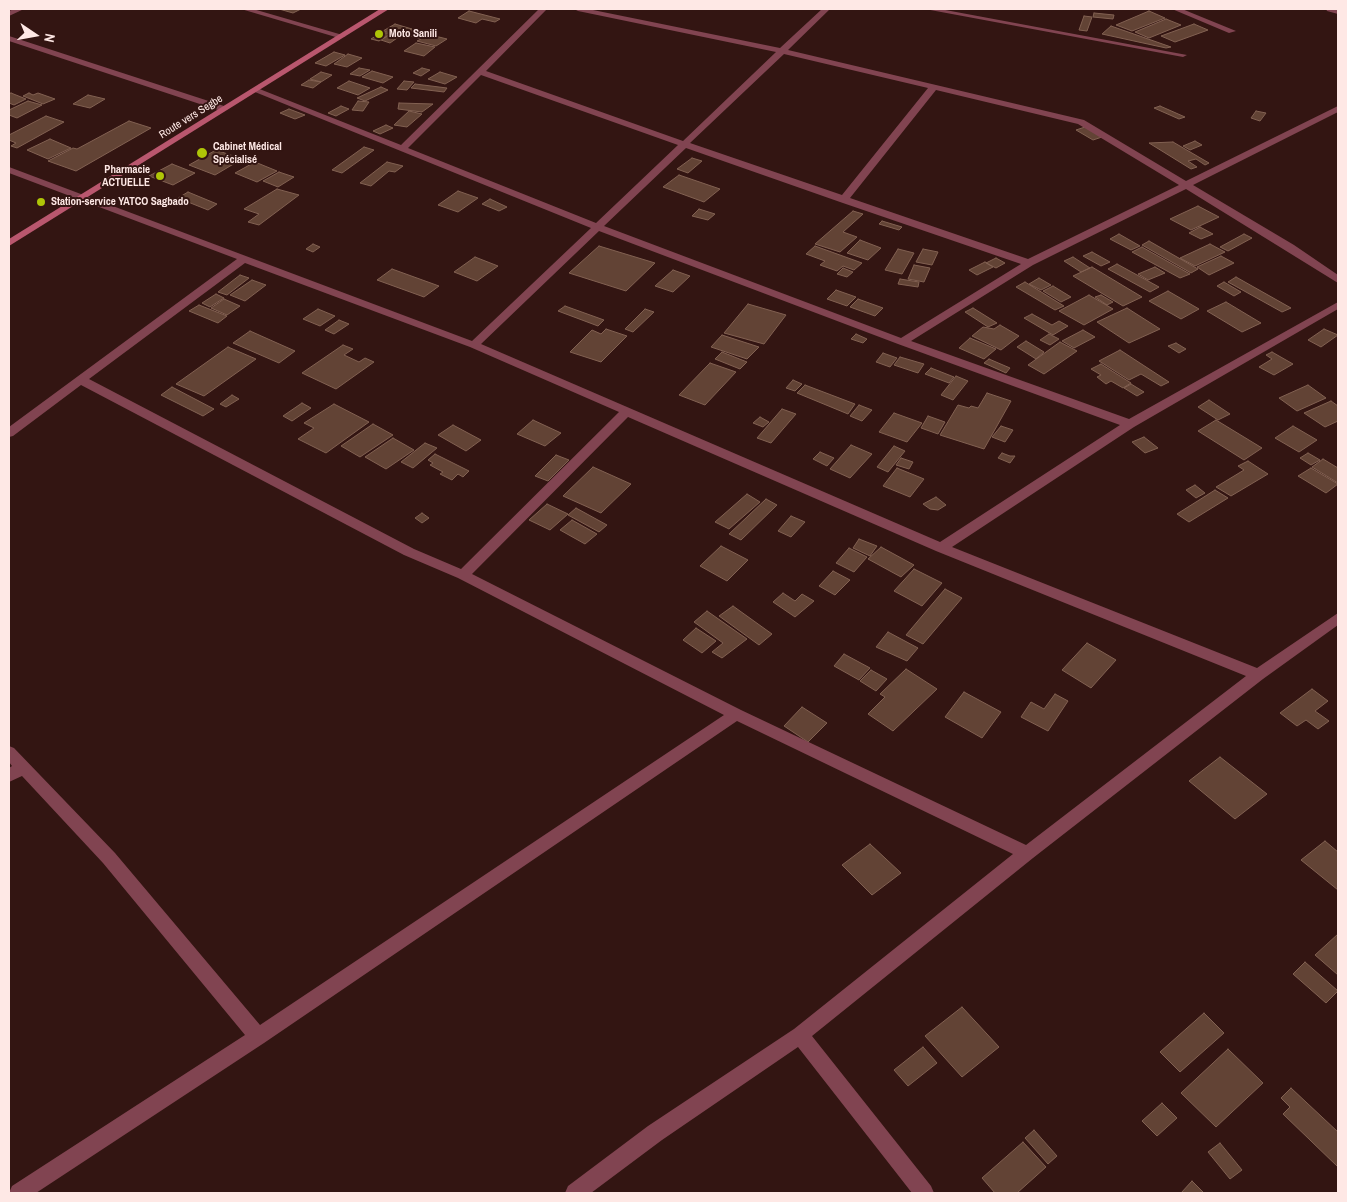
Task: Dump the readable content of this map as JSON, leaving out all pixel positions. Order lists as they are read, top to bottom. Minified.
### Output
{"streets":{"main road":["Route vers Segbe"]},"places":["Moto Sanili","Cabinet Médical Spécialisé","Pharmacie ACTUELLE","Station-service YATCO Sagbado"],"north":"right"}
